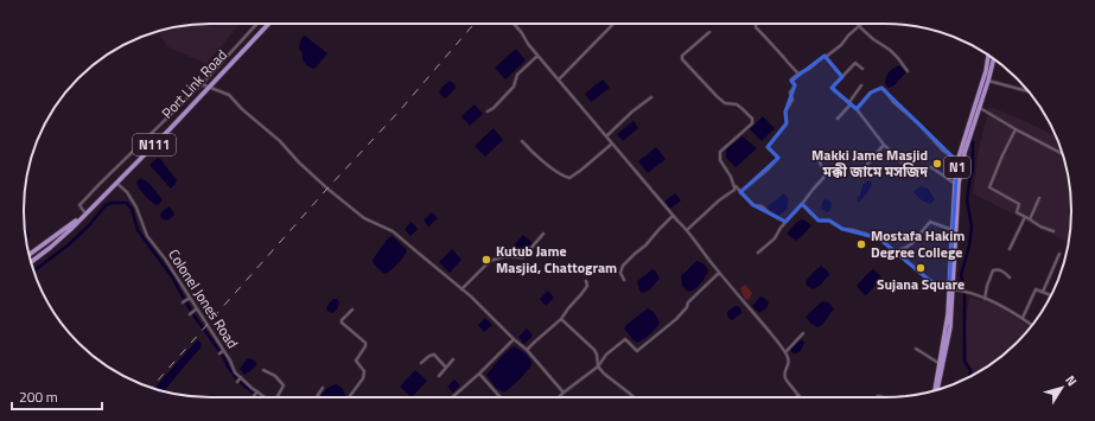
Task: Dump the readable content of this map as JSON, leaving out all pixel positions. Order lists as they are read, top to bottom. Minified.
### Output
{"streets":{"highway":["Port Link Road","N111","N1"],"street":["Colonel Jones Road"]},"crossings":[["Port Link Road","N111"],["Port Link Road","Colonel Jones Road"]],"places":["Makki Jame Masjid মক্কী জামে মসজিদ","Mostafa Hakim Degree College","Kutub Jame Masjid, Chattogram","Sujana Square"],"scale_bar":"200 m","north":"top right"}
